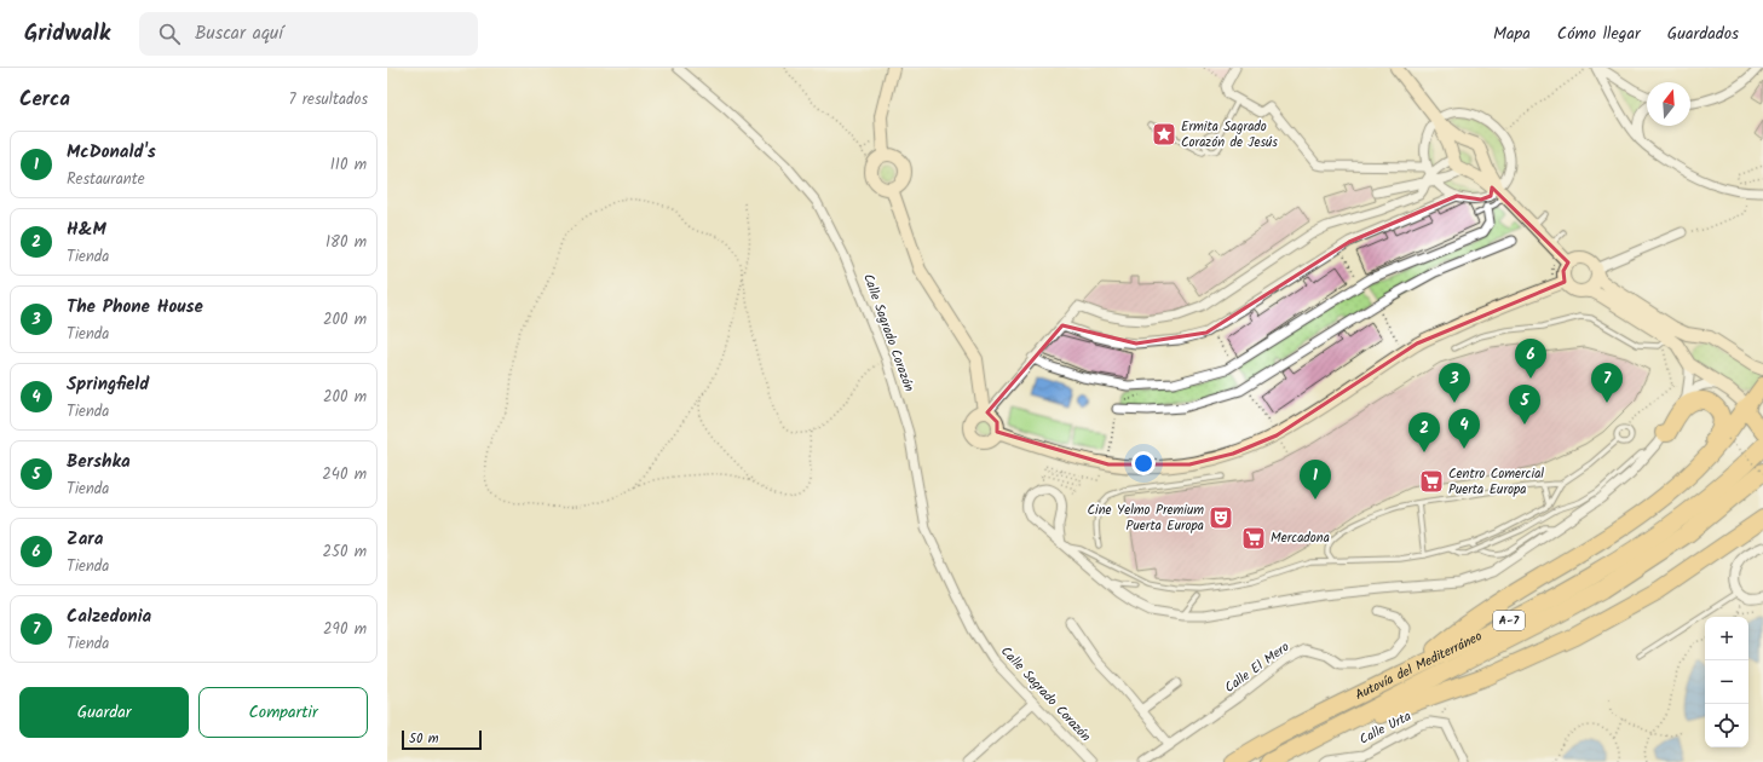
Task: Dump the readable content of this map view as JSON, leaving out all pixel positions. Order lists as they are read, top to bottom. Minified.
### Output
{"streets":{"highway":["A-7","Autovía del Mediterráneo"],"street":["Calle Sagrado Corazón","Calle El Mero","Calle Urta"]},"places":{"place":["Ermita Sagrado Corazón de Jesús"],"supermarket":["Centro Comercial Puerta Europa","Mercadona"],"theatre":["Cine Yelmo Premium Puerta Europa"]},"scale_bar":"50 m","north":"top","page":{"header":"Gridwalk","search":"Buscar aquí","nav":["Mapa","Cómo llegar","Guardados"],"heading":["Cerca","7 resultados"],"list":[{"mark":"1","name":"McDonald's","note":"Restaurante","value":"110 m"},{"mark":"2","name":"H&M","note":"Tienda","value":"180 m"},{"mark":"3","name":"The Phone House","note":"Tienda","value":"200 m"},{"mark":"4","name":"Springfield","note":"Tienda","value":"200 m"},{"mark":"5","name":"Bershka","note":"Tienda","value":"240 m"},{"mark":"6","name":"Zara","note":"Tienda","value":"250 m"},{"mark":"7","name":"Calzedonia","note":"Tienda","value":"290 m"}],"pins":["6","3","7","5","4","2","1"],"map_buttons":["+","−"],"buttons":["Guardar","Compartir"],"scale":"50 m"}}
